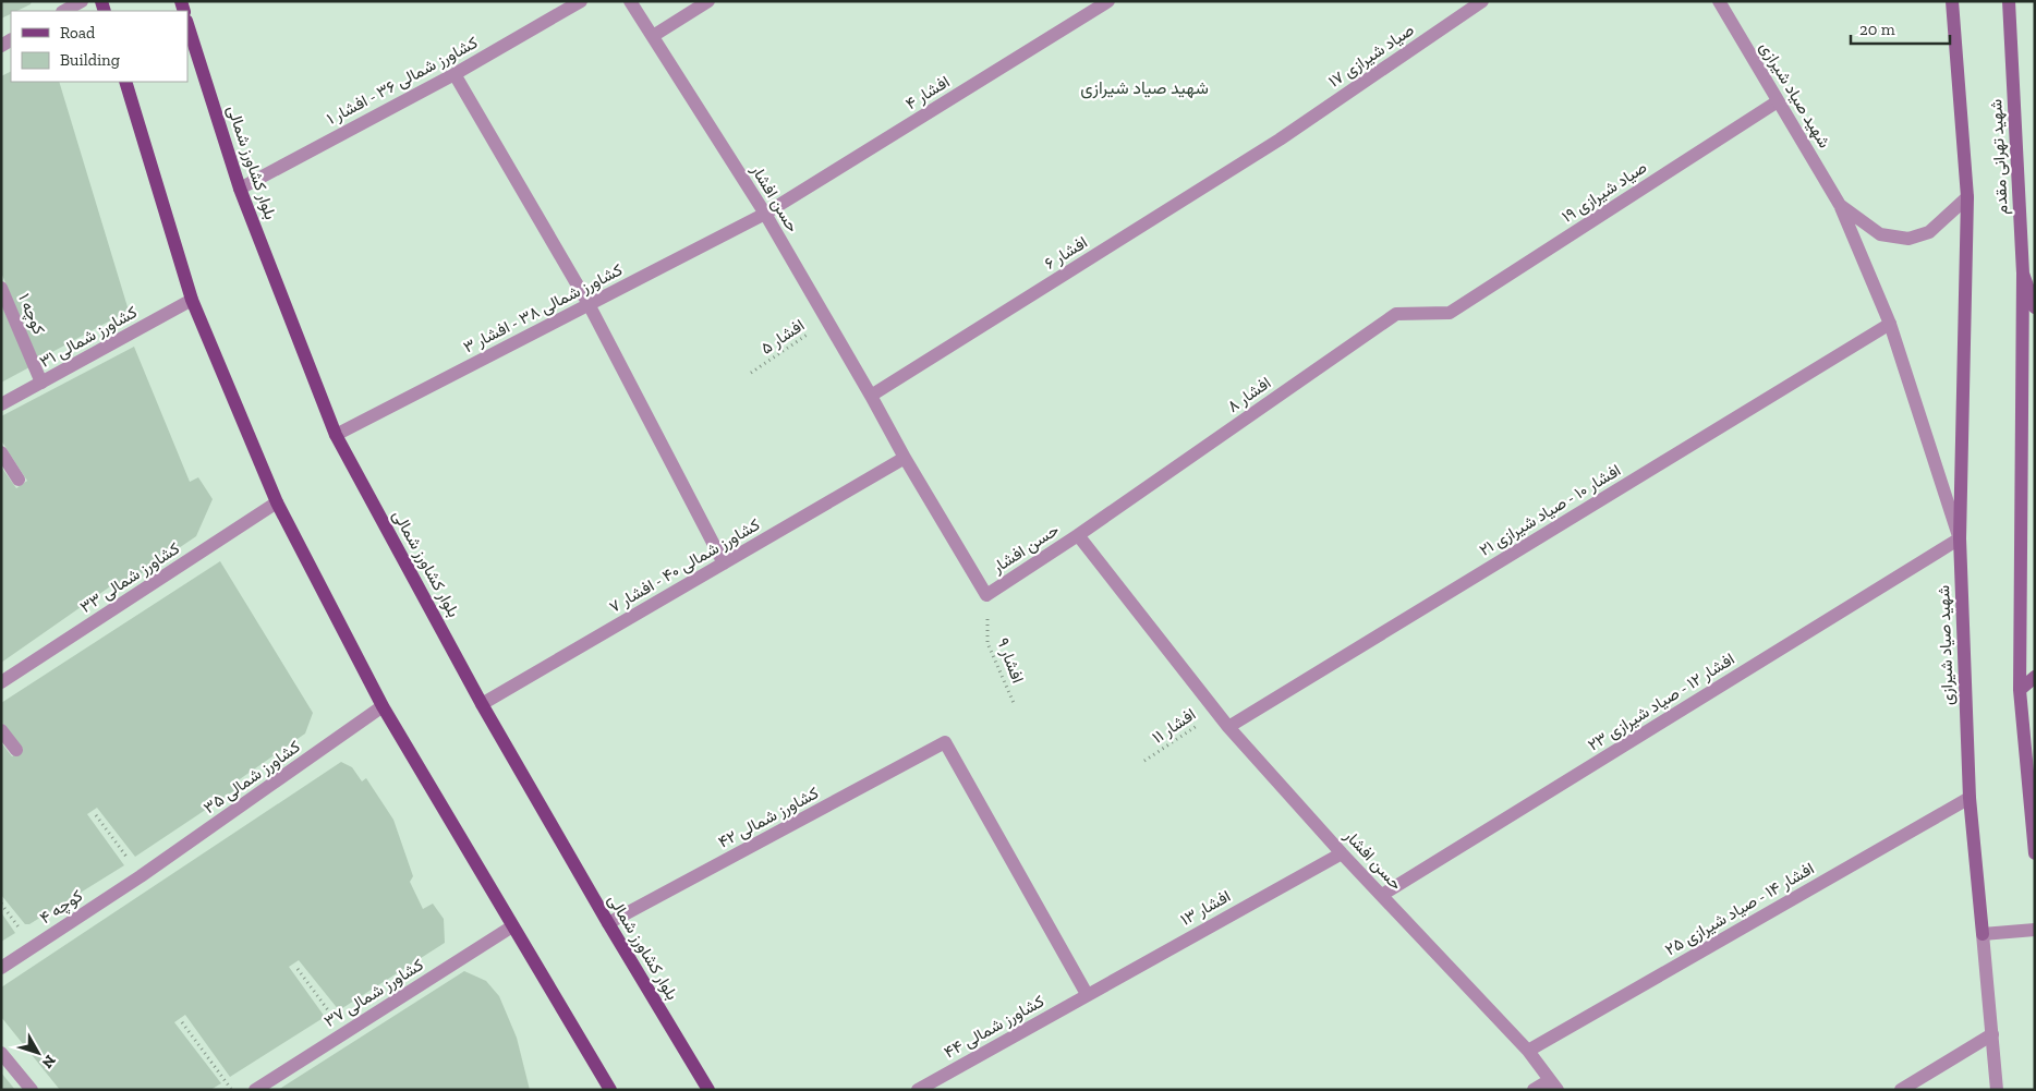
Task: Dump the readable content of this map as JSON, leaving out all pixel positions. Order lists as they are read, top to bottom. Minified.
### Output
{"streets":{"main road":["شهید صیاد شیرازی","شهید تهرانی مقدم","بلوار کشاورز شمالی"],"street":["صیاد شیرازی ۱۷","کشاورز شمالی ۳۶ - افشار ۱","افشار ۴","صیاد شیرازی ۱۹","حسن افشار","افشار ۶","کشاورز شمالی ۳۸ - افشار ۳","کوچه ۱","کشاورز شمالی ۳۱","افشار ۸","افشار ۱۰ - صیاد شیرازی ۲۱","کشاورز شمالی ۴۰ - افشار ۷","کشاورز شمالی ۳۳","افشار ۱۲ - صیاد شیرازی ۲۳","کشاورز شمالی ۳۵","کشاورز شمالی ۴۲","کوچه ۴","افشار ۱۳","افشار ۱۴ - صیاد شیرازی ۲۵","کشاورز شمالی ۳۷","کشاورز شمالی ۴۴"],"path":["افشار ۵","افشار ۹","افشار ۱۱"]},"crossings":[["صیاد شیرازی ۱۷","افشار ۶"],["کشاورز شمالی ۳۶ - افشار ۱","بلوار کشاورز شمالی"],["افشار ۴","حسن افشار"],["افشار ۴","کشاورز شمالی ۳۸ - افشار ۳"],["شهید صیاد شیرازی","شهید تهرانی مقدم"],["شهید صیاد شیرازی","صیاد شیرازی ۱۹"],["شهید صیاد شیرازی","افشار ۱۲ - صیاد شیرازی ۲۳"],["شهید صیاد شیرازی","افشار ۱۴ - صیاد شیرازی ۲۵"],["بلوار کشاورز شمالی","کشاورز شمالی ۳۸ - افشار ۳"],["بلوار کشاورز شمالی","کشاورز شمالی ۴۰ - افشار ۷"],["بلوار کشاورز شمالی","کشاورز شمالی ۴۲"],["صیاد شیرازی ۱۹","افشار ۸"],["حسن افشار","افشار ۶"],["حسن افشار","کشاورز شمالی ۳۸ - افشار ۳"],["حسن افشار","افشار ۵"],["حسن افشار","افشار ۸"],["حسن افشار","افشار ۱۰ - صیاد شیرازی ۲۱"],["حسن افشار","کشاورز شمالی ۴۰ - افشار ۷"],["حسن افشار","افشار ۹"],["حسن افشار","افشار ۱۲ - صیاد شیرازی ۲۳"],["حسن افشار","افشار ۱۱"],["حسن افشار","افشار ۱۳"],["حسن افشار","افشار ۱۴ - صیاد شیرازی ۲۵"],["کوچه ۱","کشاورز شمالی ۳۱"],["کشاورز شمالی ۳۵","کوچه ۴"],["کشاورز شمالی ۴۲","افشار ۱۳"],["کشاورز شمالی ۴۲","کشاورز شمالی ۴۴"],["افشار ۱۳","کشاورز شمالی ۴۴"]],"districts":["شهید صیاد شیرازی"],"legend":["Road","Building"],"scale_bar":"20 m","north":"bottom right"}
